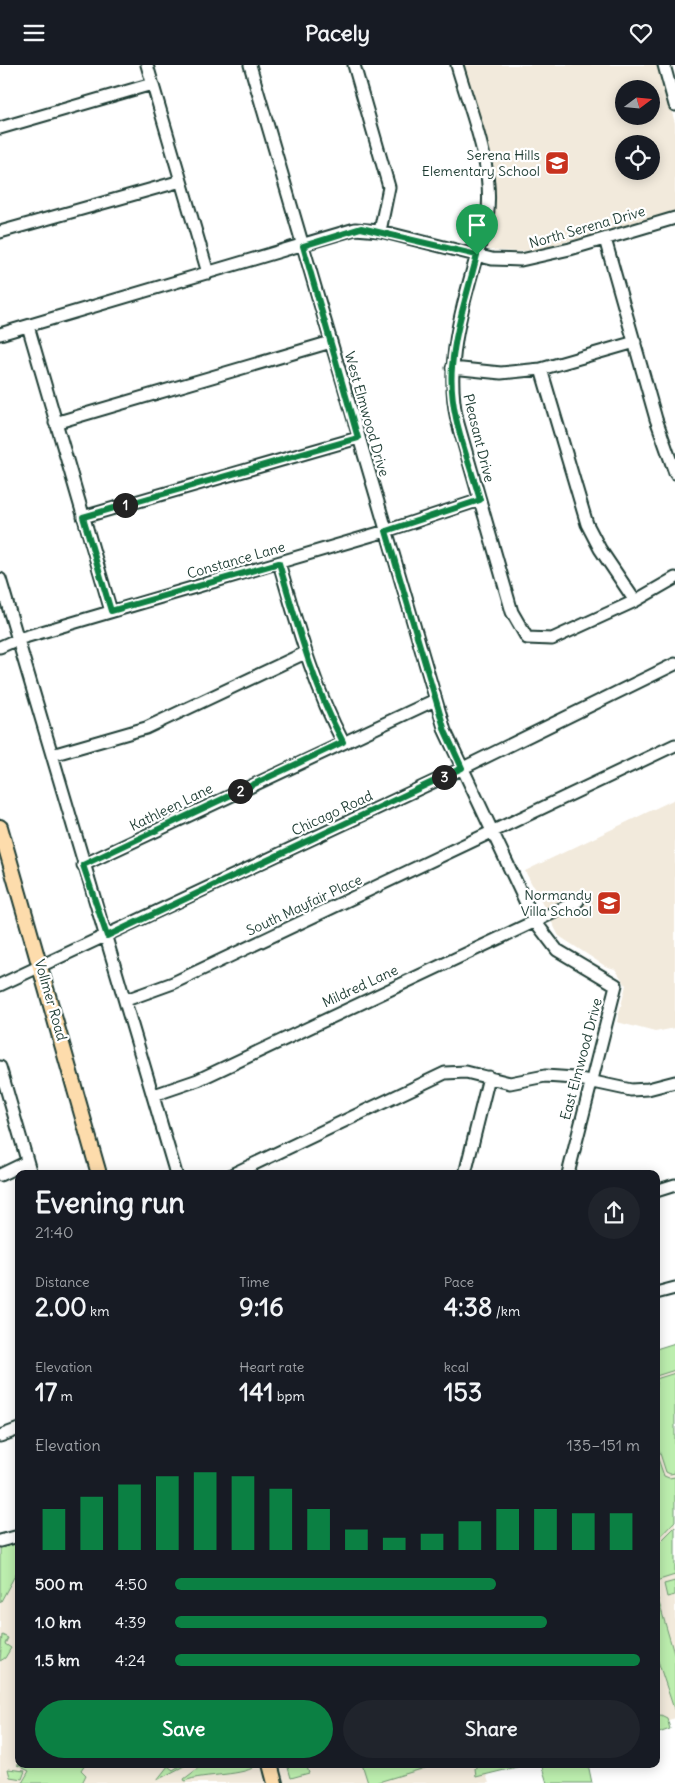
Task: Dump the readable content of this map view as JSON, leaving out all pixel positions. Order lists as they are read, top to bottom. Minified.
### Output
{"streets":{"main road":["Vollmer Road"],"street":["North Serena Drive","West Elmwood Drive","Pleasant Drive","Constance Lane","Kathleen Lane","Chicago Road","South Mayfair Place","Mildred Lane","East Elmwood Drive"]},"crossings":[["North Serena Drive","West Elmwood Drive"],["North Serena Drive","Pleasant Drive"],["West Elmwood Drive","Constance Lane"],["West Elmwood Drive","Kathleen Lane"],["West Elmwood Drive","Chicago Road"],["West Elmwood Drive","East Elmwood Drive"],["Pleasant Drive","Constance Lane"],["Chicago Road","Vollmer Road"],["Chicago Road","East Elmwood Drive"],["South Mayfair Place","East Elmwood Drive"],["Mildred Lane","East Elmwood Drive"]],"places":{"school or university":["Serena Hills Elementary School","Normandy Villa School"]},"north":"right","page":{"header":"Pacely","pins":["1","3","2"],"heading":["Evening run","21:40"],"stats":[["Distance","2.00 km"],["Time","9:16"],["Pace","4:38 /km"],["Elevation","17 m"],["Heart rate","141 bpm"],["kcal","153"]],"chart":["Elevation","135–151 m"],"list":[{"name":"500 m","note":"4:50"},{"name":"1.0 km","note":"4:39"},{"name":"1.5 km","note":"4:24"}],"buttons":["Save","Share"]}}
